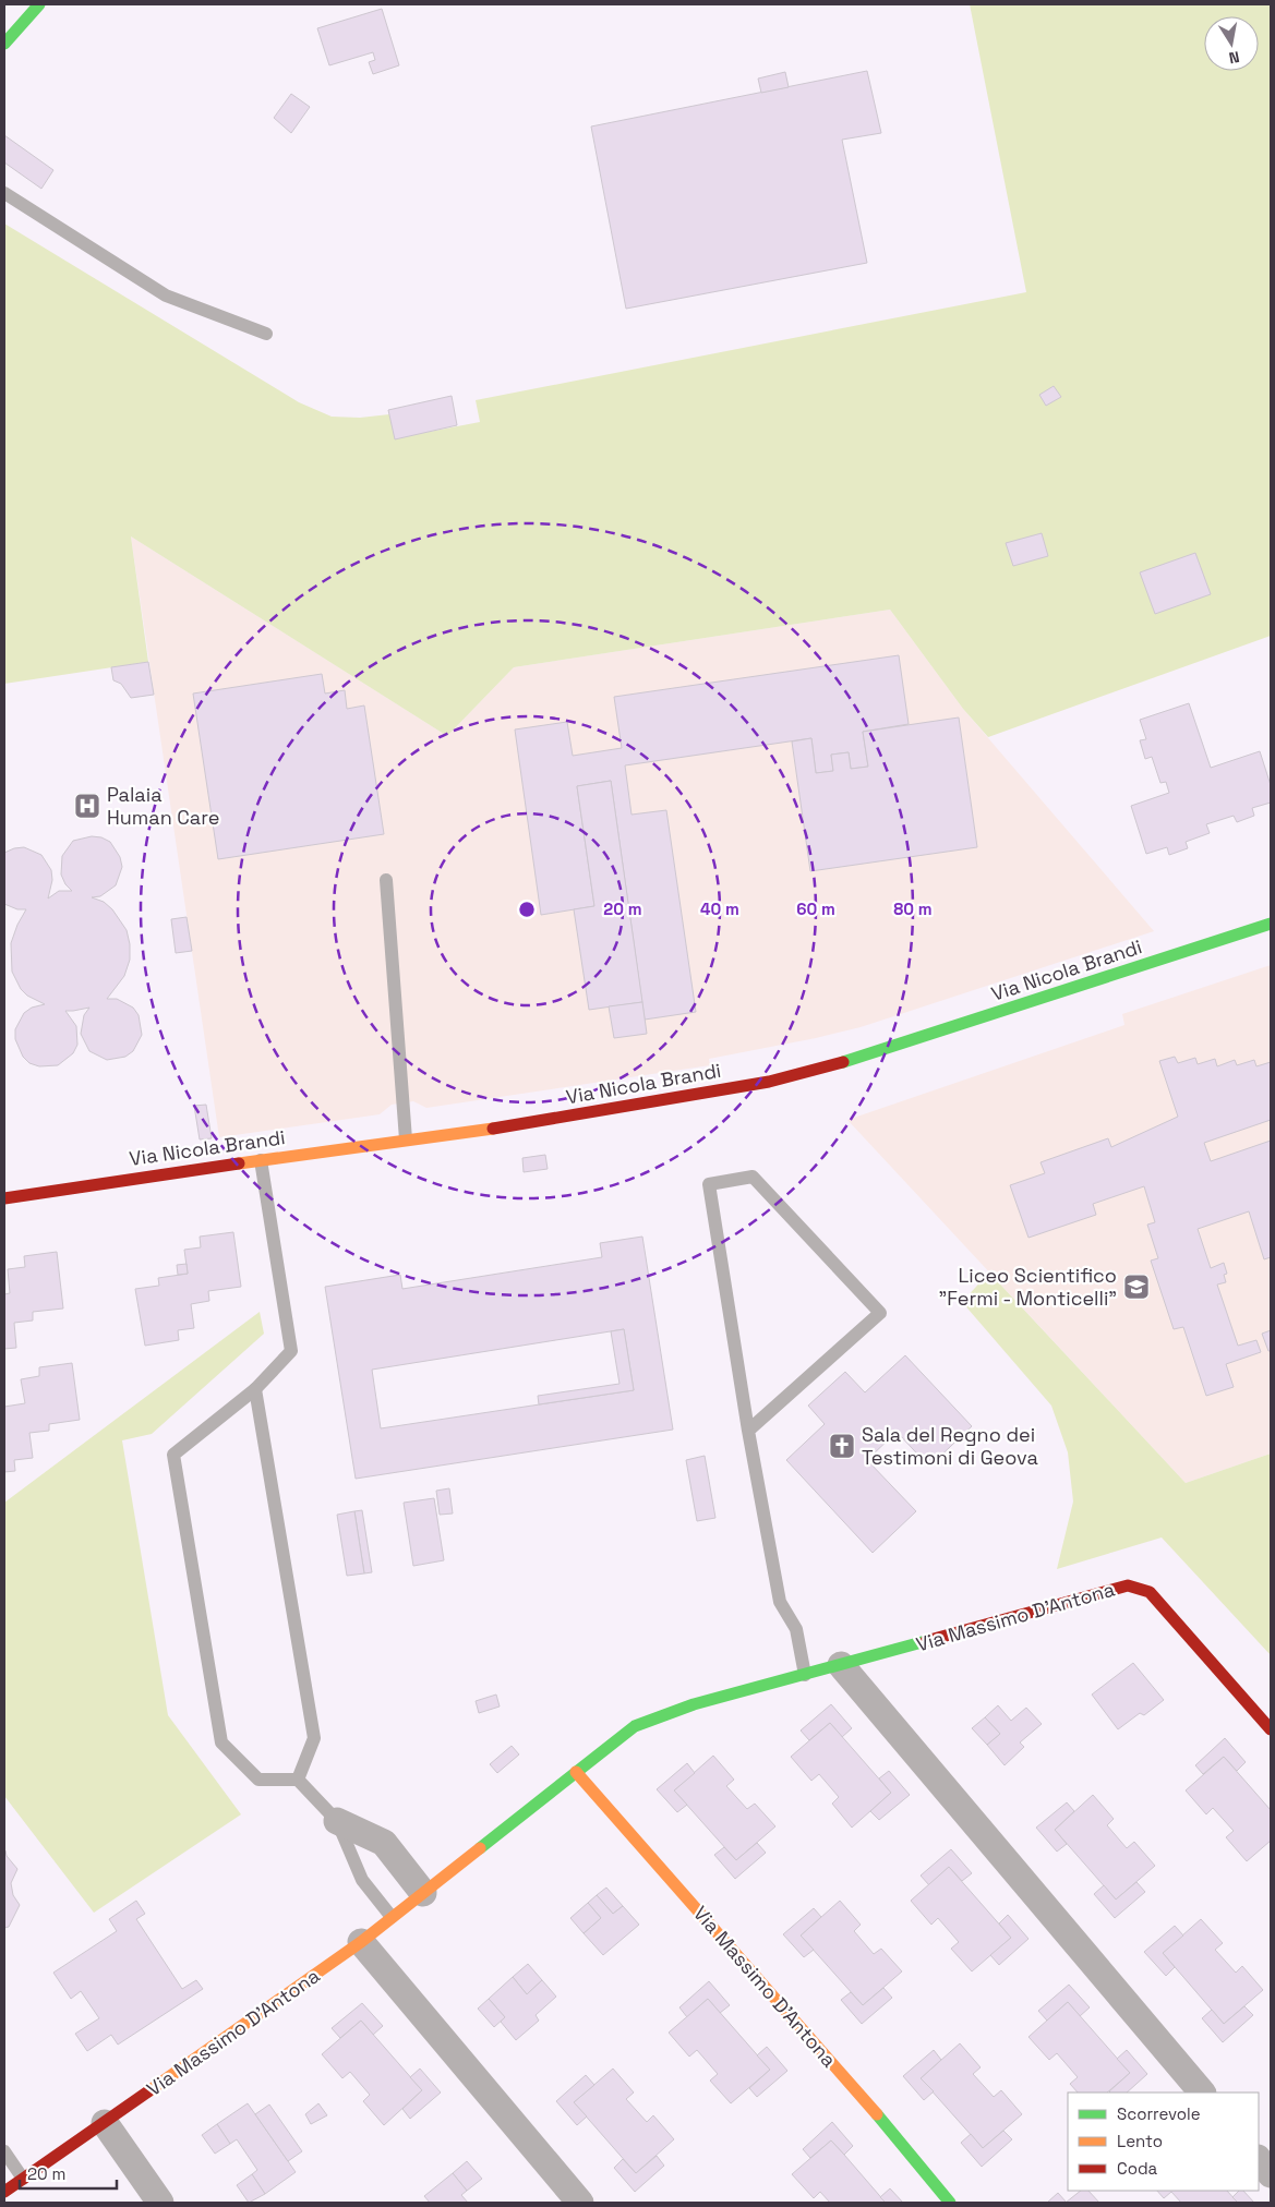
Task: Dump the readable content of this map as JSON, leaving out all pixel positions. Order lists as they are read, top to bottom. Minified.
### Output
{"streets":{"street":["Via Nicola Brandi","Via Massimo D'Antona"]},"places":{"hospital":["Palaia Human Care"],"school or university":["Liceo Scientifico \"Fermi - Monticelli\""],"church":["Sala del Regno dei Testimoni di Geova"]},"legend":["Scorrevole","Lento","Coda"],"scale_bar":"20 m","north":"bottom","rings":["20 m","40 m","60 m","80 m"]}
